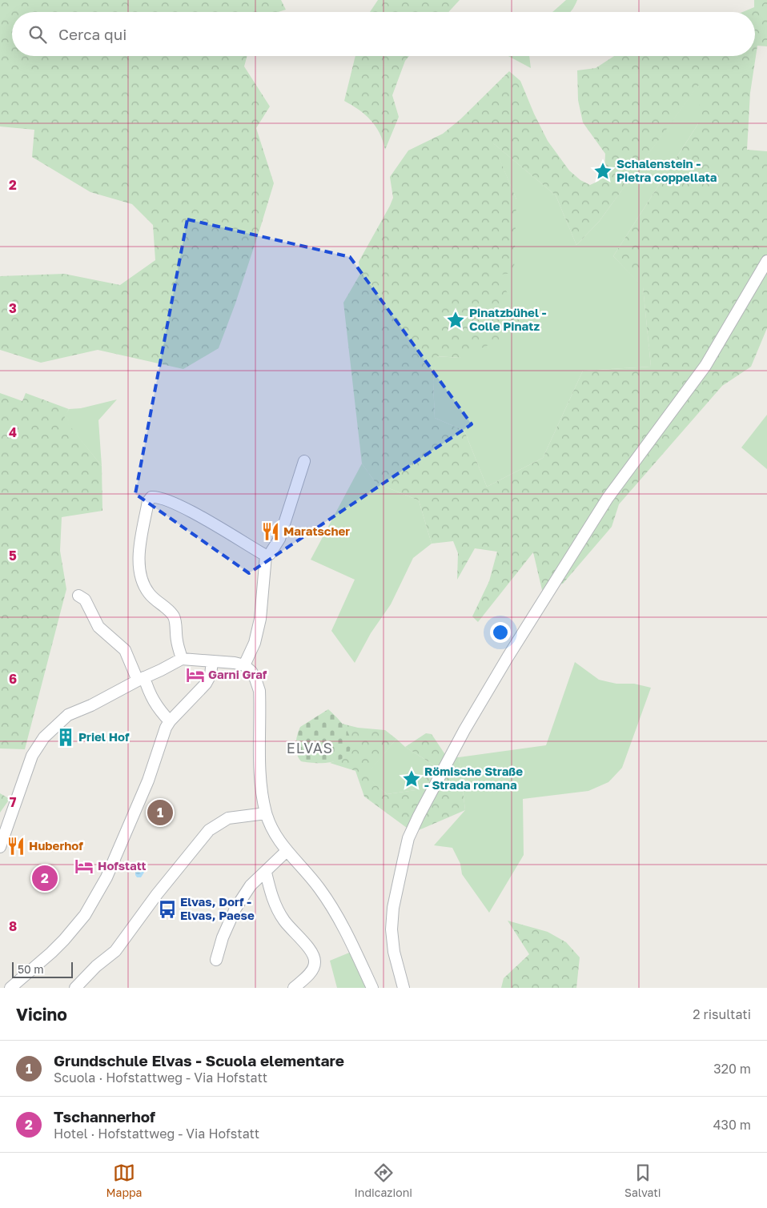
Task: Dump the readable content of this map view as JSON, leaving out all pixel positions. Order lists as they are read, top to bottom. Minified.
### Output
{"districts":["ELVAS"],"places":{"place":["Schalenstein - Pietra coppellata","Pinatzbühel - Colle Pinatz","Römische Straße - Strada romana"],"restaurant":["Maratscher","Huberhof"],"hotel":["Garni Graf","Hofstatt"],"building":["Priel Hof"],"bus stop":["Elvas, Dorf - Elvas, Paese"]},"scale_bar":"50 m","page":{"search":"Cerca qui","pins":["1","2"],"scale":"50 m","heading":["Vicino","2 risultati"],"list":[{"mark":"1","name":"Grundschule Elvas - Scuola elementare","note":"Scuola · Hofstattweg - Via Hofstatt","value":"320 m"},{"mark":"2","name":"Tschannerhof","note":"Hotel · Hofstattweg - Via Hofstatt","value":"430 m"}],"nav":["Mappa","Indicazioni","Salvati"]},"grid":{"rows":["2","3","4","5","6","7","8"]}}
